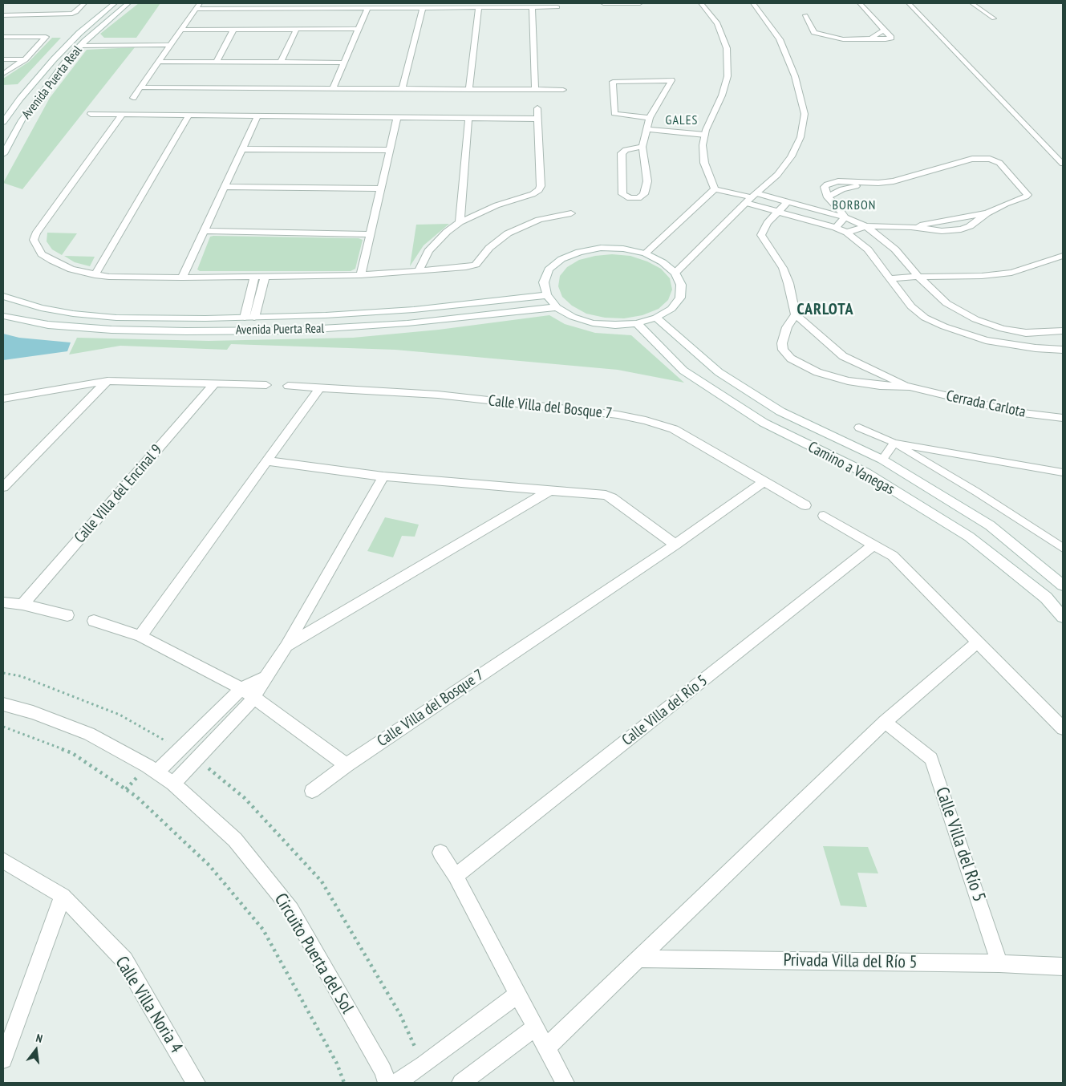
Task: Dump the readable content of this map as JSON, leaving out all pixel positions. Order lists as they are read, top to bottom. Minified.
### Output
{"streets":{"street":["Avenida Puerta Real","Cerrada Carlota","Calle Villa del Bosque 7","Camino a Vanegas","Calle Villa del Encinal 9","Calle Villa del Río 5","Circuito Puerta del Sol","Privada Villa del Río 5","Calle Villa Noria 4"]},"crossings":[["Avenida Puerta Real","Camino a Vanegas"],["Calle Villa del Río 5","Privada Villa del Río 5"]],"districts":["GALES","BORBON","CARLOTA"],"north":"top"}
